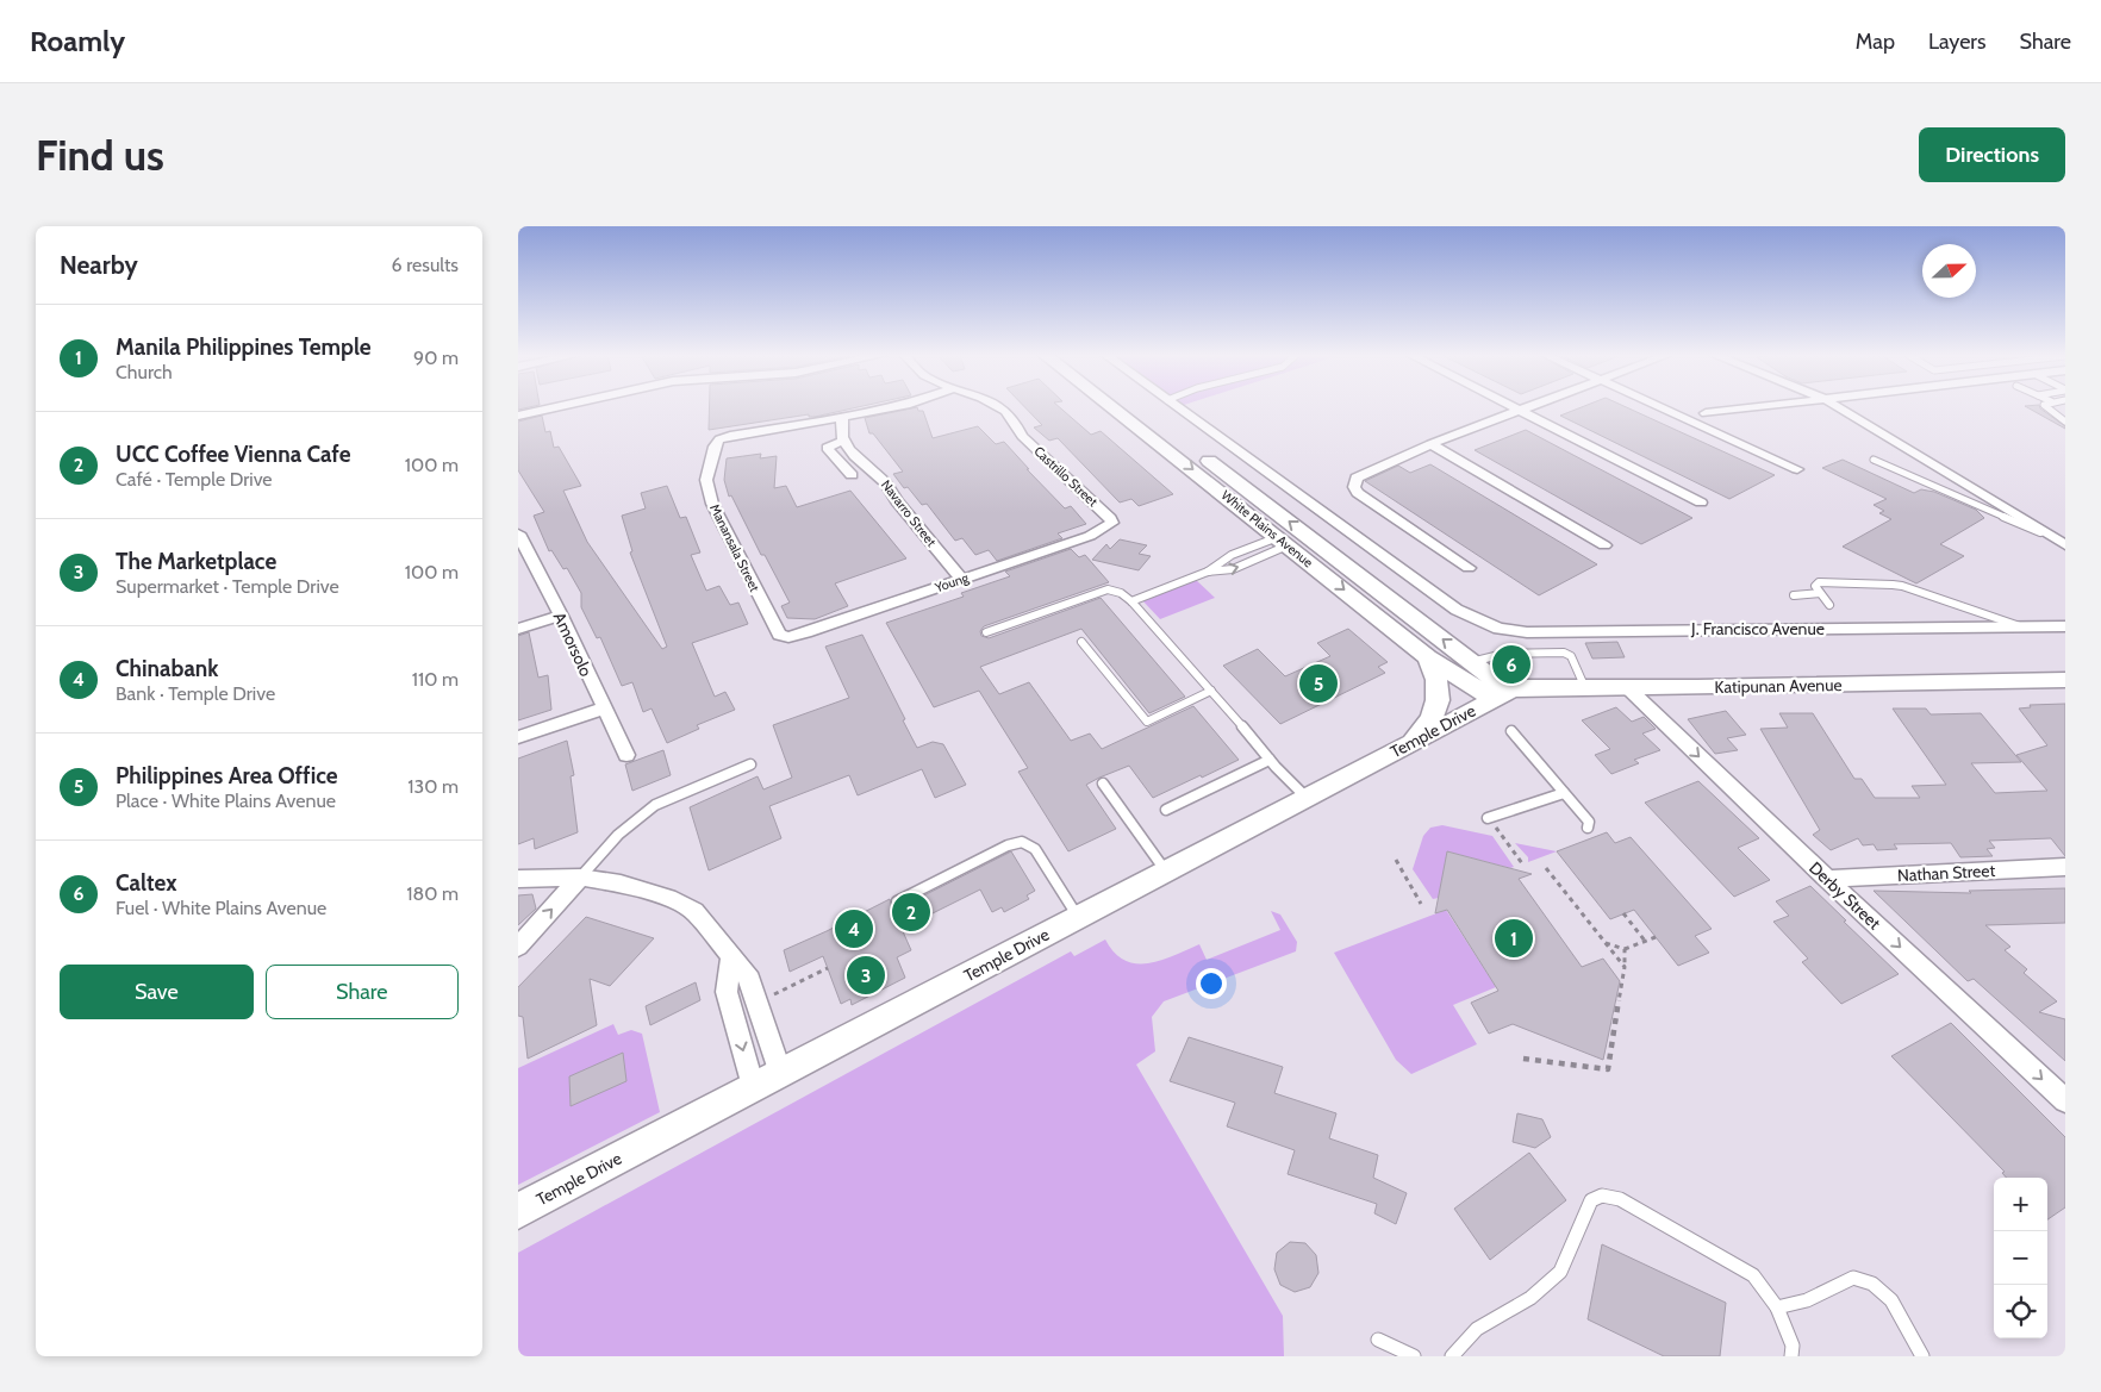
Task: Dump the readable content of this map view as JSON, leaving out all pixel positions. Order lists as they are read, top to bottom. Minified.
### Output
{"streets":{"street":["Castrillo Street","Navarro Street","White Plains Avenue","Manansala Street","Young","J. Francisco Avenue","Amorsolo","Katipunan Avenue","Temple Drive","Nathan Street","Derby Street"]},"crossings":[["Castrillo Street","Young"],["Navarro Street","Young"],["White Plains Avenue","Katipunan Avenue"],["White Plains Avenue","Temple Drive"],["Manansala Street","Young"],["Katipunan Avenue","Temple Drive"],["Katipunan Avenue","Derby Street"],["Nathan Street","Derby Street"]],"one_way":["Derby Street"],"north":"right","page":{"header":"Roamly","nav":["Map","Layers","Share"],"buttons":["Directions",["Save","Share"]],"title":"Find us","heading":["Nearby","6 results"],"list":[{"mark":"1","name":"Manila Philippines Temple","note":"Church","value":"90 m"},{"mark":"2","name":"UCC Coffee Vienna Cafe","note":"Café · Temple Drive","value":"100 m"},{"mark":"3","name":"The Marketplace","note":"Supermarket · Temple Drive","value":"100 m"},{"mark":"4","name":"Chinabank","note":"Bank · Temple Drive","value":"110 m"},{"mark":"5","name":"Philippines Area Office","note":"Place · White Plains Avenue","value":"130 m"},{"mark":"6","name":"Caltex","note":"Fuel · White Plains Avenue","value":"180 m"}],"pins":["6","5","2","4","1","3"],"map_buttons":["+","−"]}}
